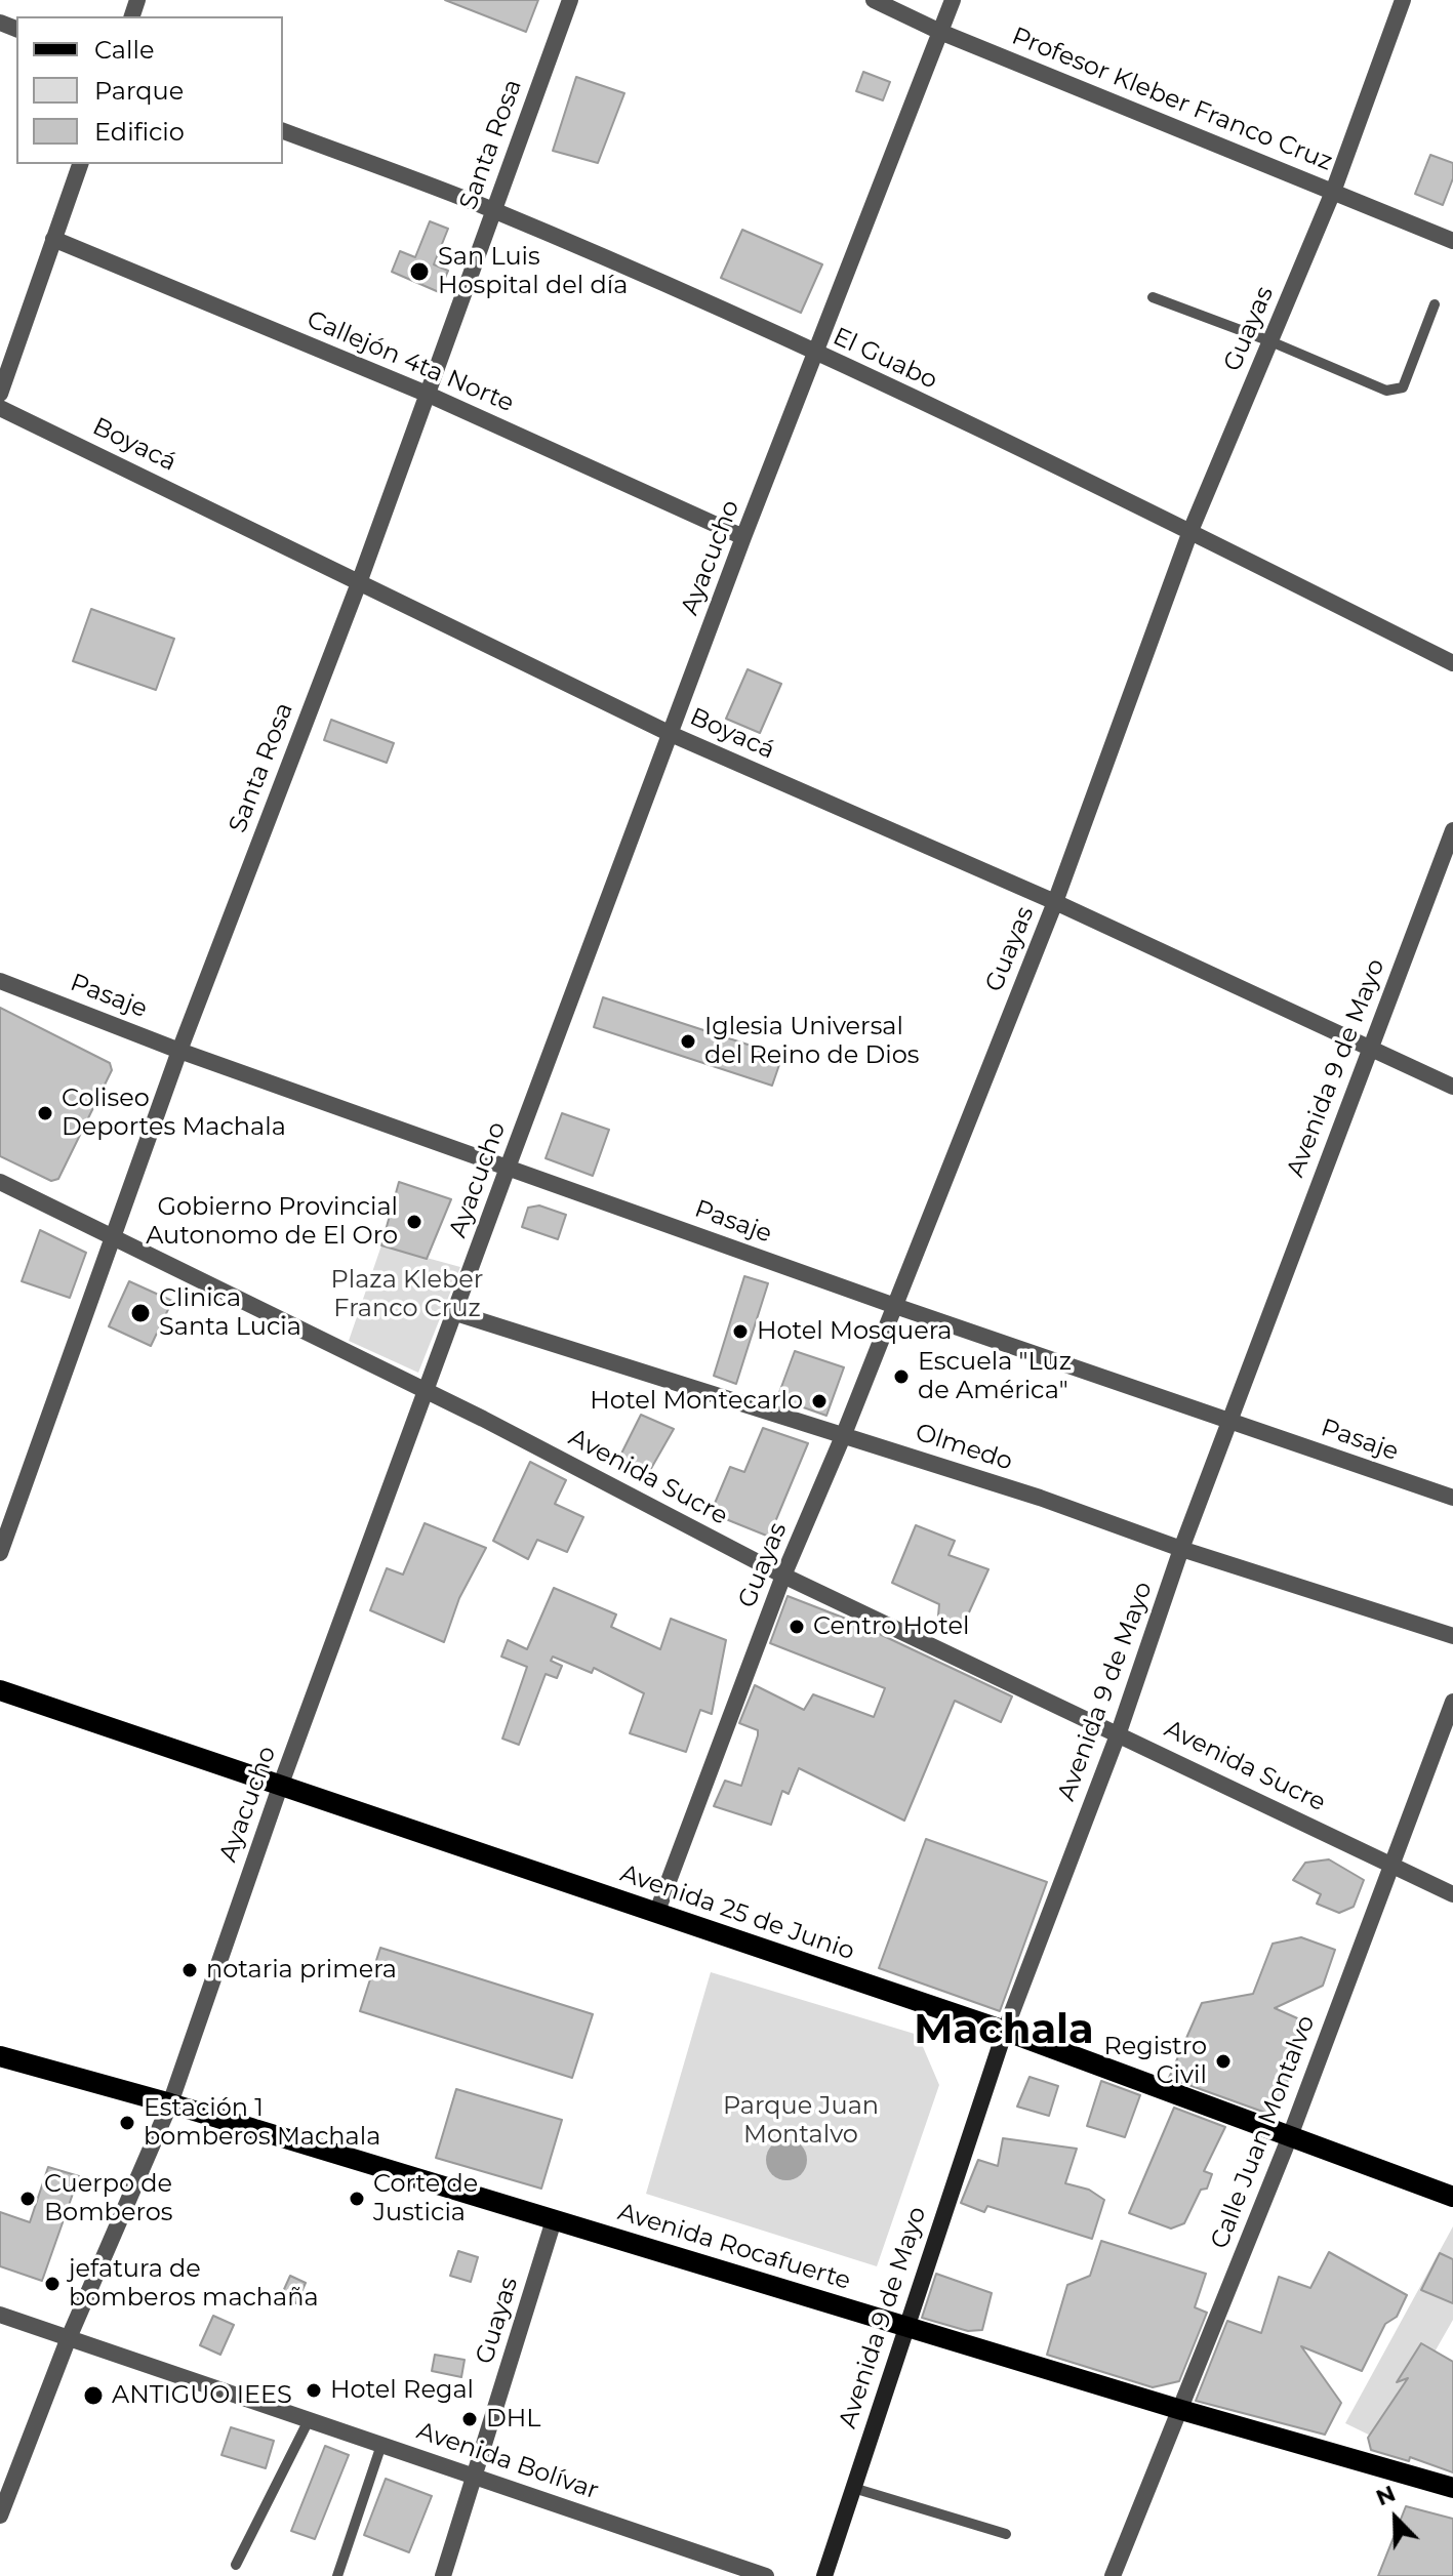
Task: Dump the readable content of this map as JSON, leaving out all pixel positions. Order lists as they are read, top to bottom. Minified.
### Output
{"streets":{"main road":["Avenida 25 de Junio","Avenida Rocafuerte"],"street":["Profesor Kleber Franco Cruz","Santa Rosa","Guayas","El Guabo","Callejón 4ta Norte","Boyacá","Ayacucho","Pasaje","Avenida 9 de Mayo","Olmedo","Avenida Sucre","Calle Juan Montalvo","Avenida Bolívar"]},"crossings":[["Profesor Kleber Franco Cruz","Guayas"],["Profesor Kleber Franco Cruz","Ayacucho"],["Santa Rosa","El Guabo"],["Santa Rosa","Callejón 4ta Norte"],["Santa Rosa","Boyacá"],["Santa Rosa","Pasaje"],["Santa Rosa","Avenida Sucre"],["Guayas","El Guabo"],["Guayas","Boyacá"],["Guayas","Pasaje"],["Guayas","Olmedo"],["Guayas","Avenida Sucre"],["Guayas","Avenida 25 de Junio"],["Guayas","Avenida Rocafuerte"],["Guayas","Avenida Bolívar"],["El Guabo","Ayacucho"],["Callejón 4ta Norte","Ayacucho"],["Boyacá","Ayacucho"],["Boyacá","Avenida 9 de Mayo"],["Ayacucho","Pasaje"],["Ayacucho","Olmedo"],["Ayacucho","Avenida Sucre"],["Ayacucho","Avenida 25 de Junio"],["Ayacucho","Avenida Rocafuerte"],["Ayacucho","Avenida Bolívar"],["Pasaje","Avenida 9 de Mayo"],["Avenida 9 de Mayo","Olmedo"],["Avenida 9 de Mayo","Avenida Sucre"],["Avenida 9 de Mayo","Avenida 25 de Junio"],["Avenida 9 de Mayo","Avenida Rocafuerte"],["Avenida Sucre","Calle Juan Montalvo"],["Avenida 25 de Junio","Calle Juan Montalvo"],["Calle Juan Montalvo","Avenida Rocafuerte"]],"districts":["Machala"],"parks":["Plaza Kleber Franco Cruz","Parque Juan Montalvo"],"places":["San Luis Hospital del día","Iglesia Universal del Reino de Dios","Coliseo Deportes Machala","Gobierno Provincial Autonomo de El Oro","Clinica Santa Lucia","Hotel Mosquera","Escuela \"Luz de América\"","Hotel Montecarlo","Centro Hotel","notaria primera","Registro Civil","Estación 1 bomberos Machala","Cuerpo de Bomberos","Corte de Justicia","jefatura de bomberos machaña","Hotel Regal","ANTIGUO IEES","DHL"],"legend":["Calle","Parque","Edificio"],"north":"top left"}
